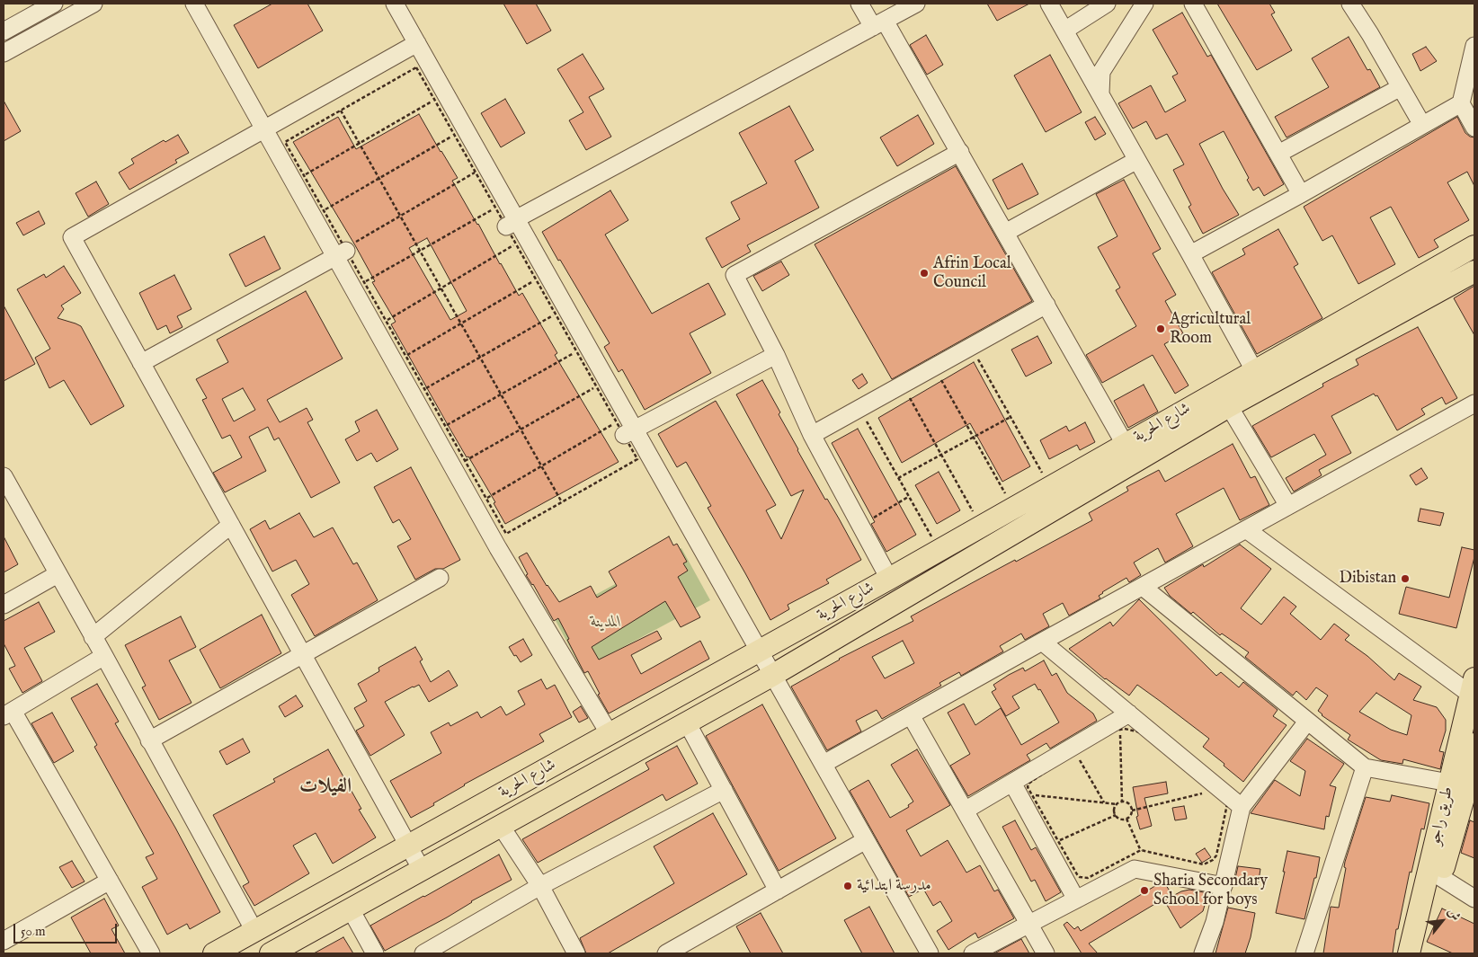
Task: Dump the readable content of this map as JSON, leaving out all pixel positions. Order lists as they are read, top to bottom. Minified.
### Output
{"streets":{"main road":["شارع الحرية","طريق راجو"]},"districts":["الفيلات"],"parks":["المدينة"],"places":["Afrin Local Council","Agricultural Room","Dibistan","مدرسة ابتدائية","Sharia Secondary School for boys"],"scale_bar":"50 m","north":"top right"}
